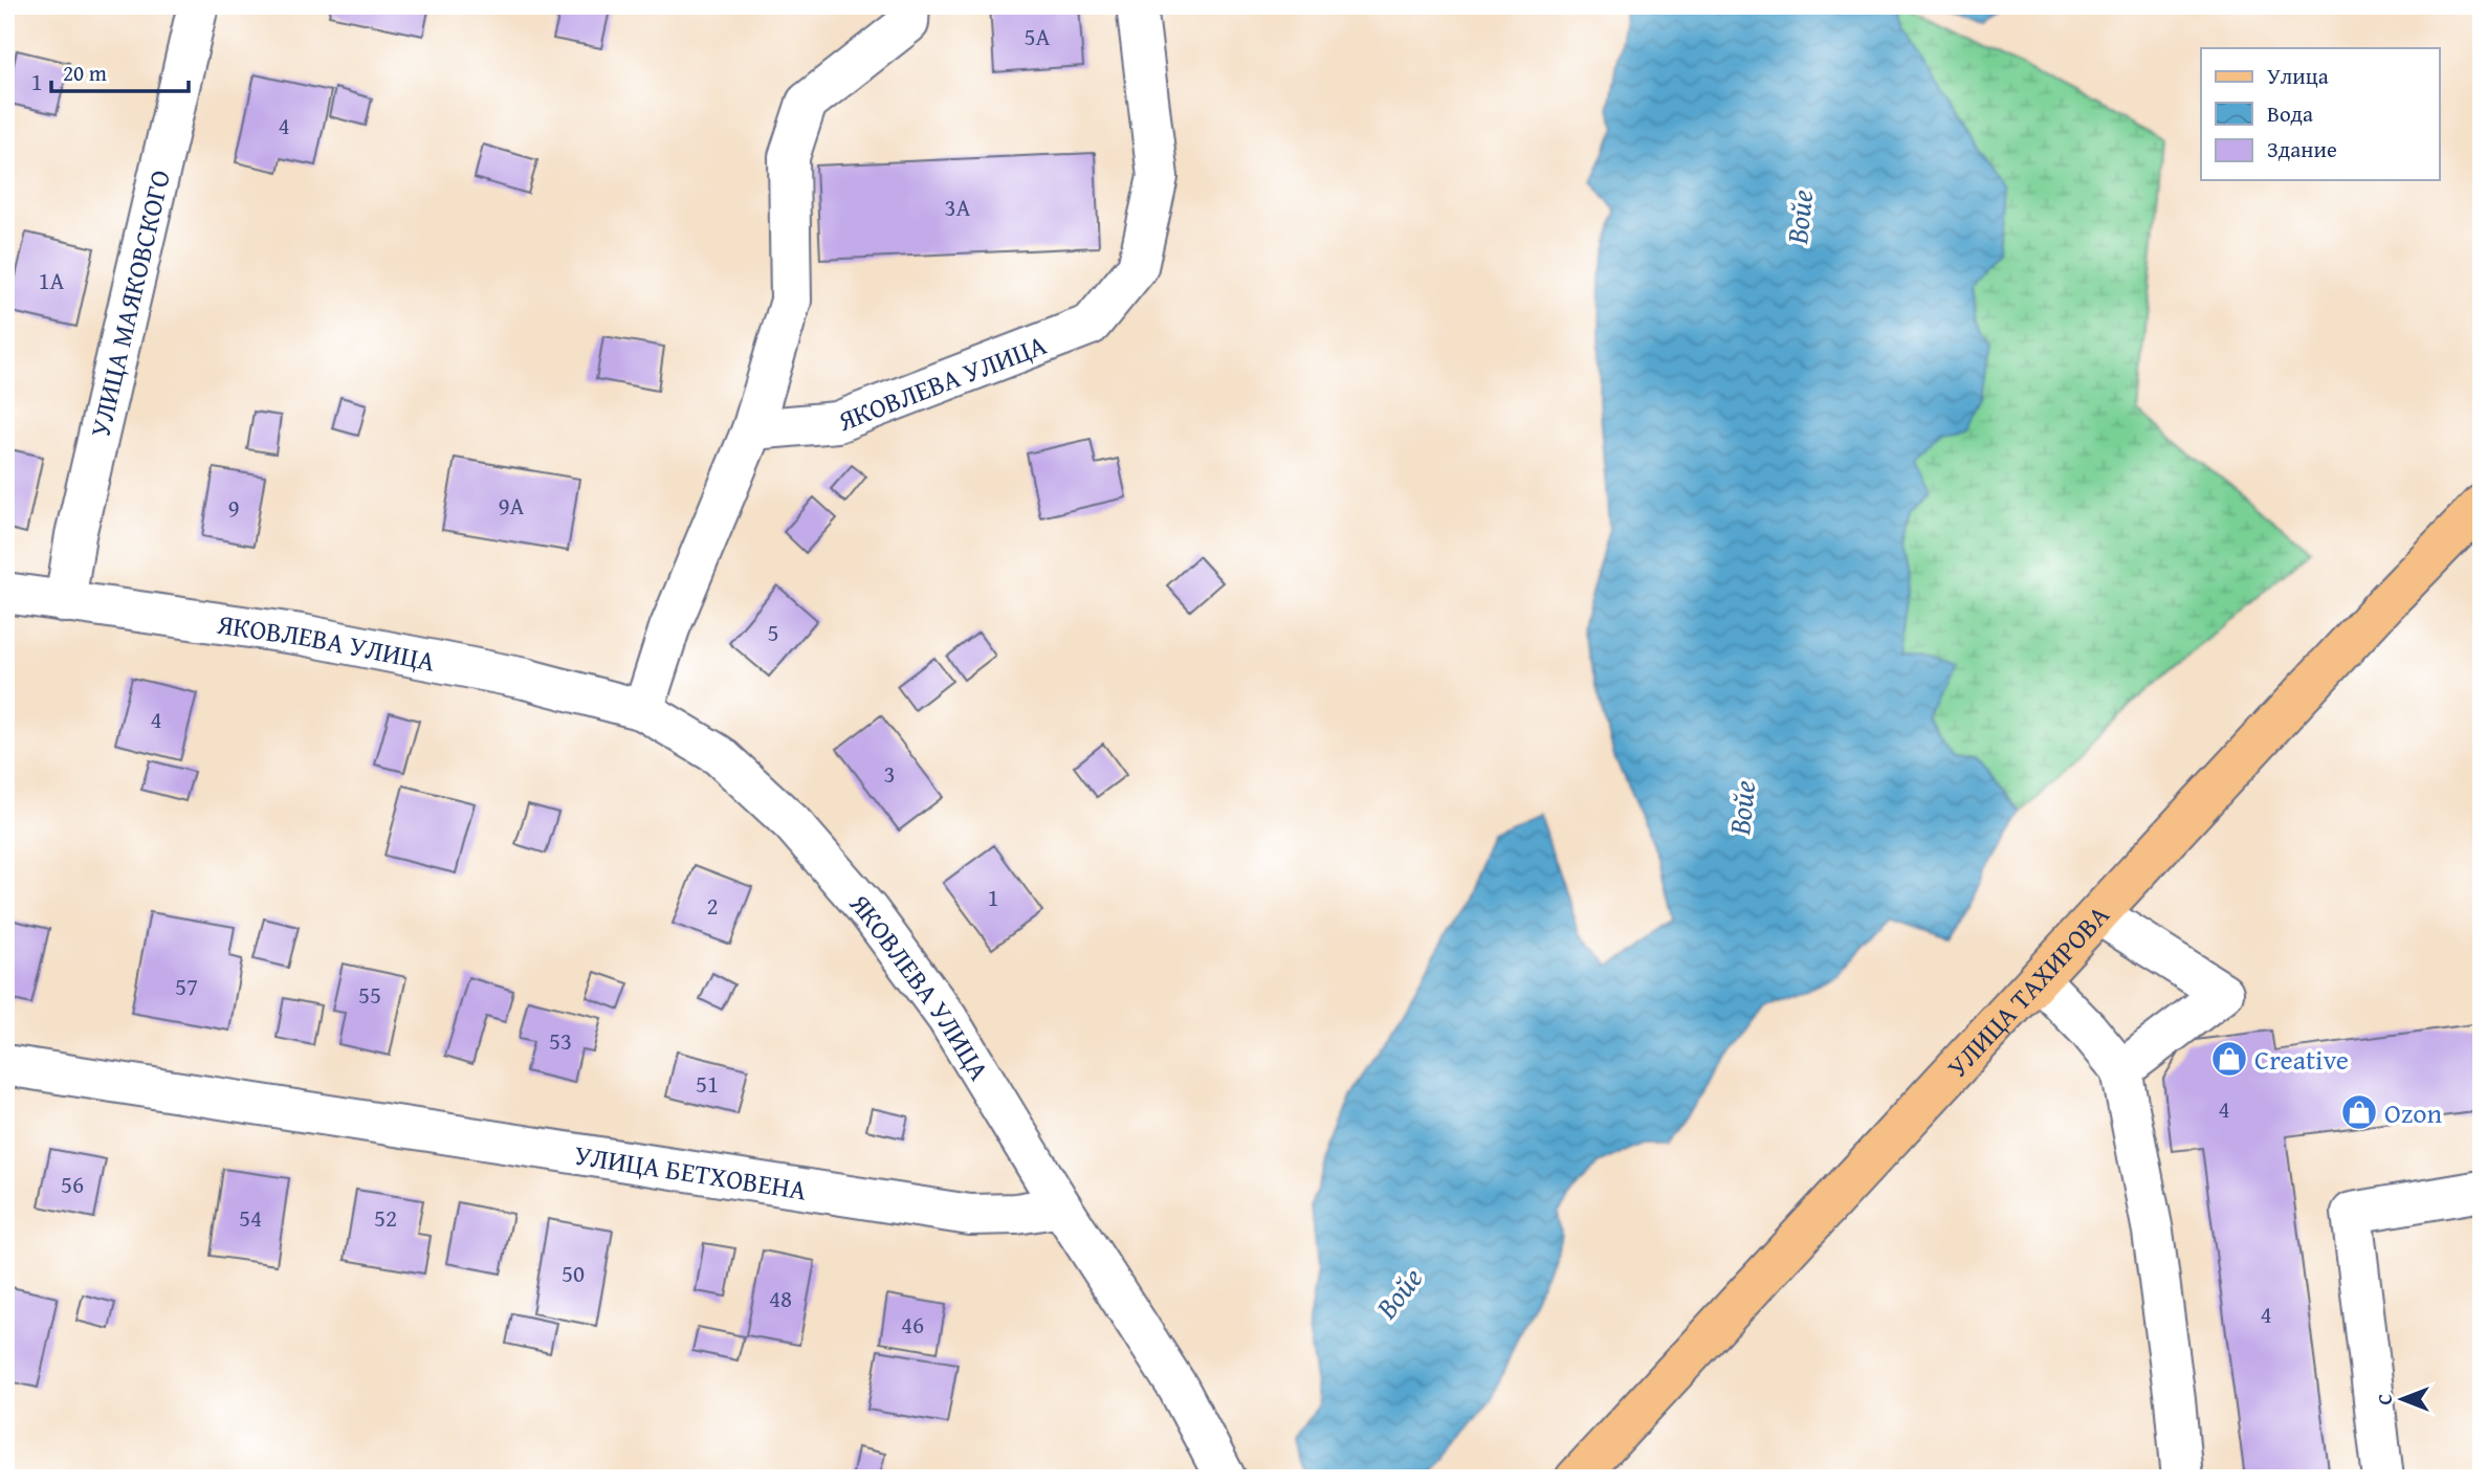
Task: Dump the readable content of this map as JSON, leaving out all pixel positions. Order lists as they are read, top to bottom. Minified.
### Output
{"streets":{"main road":["УЛИЦА ТАХИРОВА"],"street":["УЛИЦА МАЯКОВСКОГО","ЯКОВЛЕВА УЛИЦА","УЛИЦА БЕТХОВЕНА"]},"crossings":[["УЛИЦА МАЯКОВСКОГО","ЯКОВЛЕВА УЛИЦА"],["ЯКОВЛЕВА УЛИЦА","УЛИЦА БЕТХОВЕНА"]],"water":["Войе"],"places":{"shop":["Creative","Ozon"]},"house_numbers":["5А","1","4","3А","1А","9А","9","5","4","3","1","2","57","55","53","51","4","56","54","52","50","48","4","46"],"legend":["Улица","Вода","Здание"],"scale_bar":"20 m","north":"left"}
